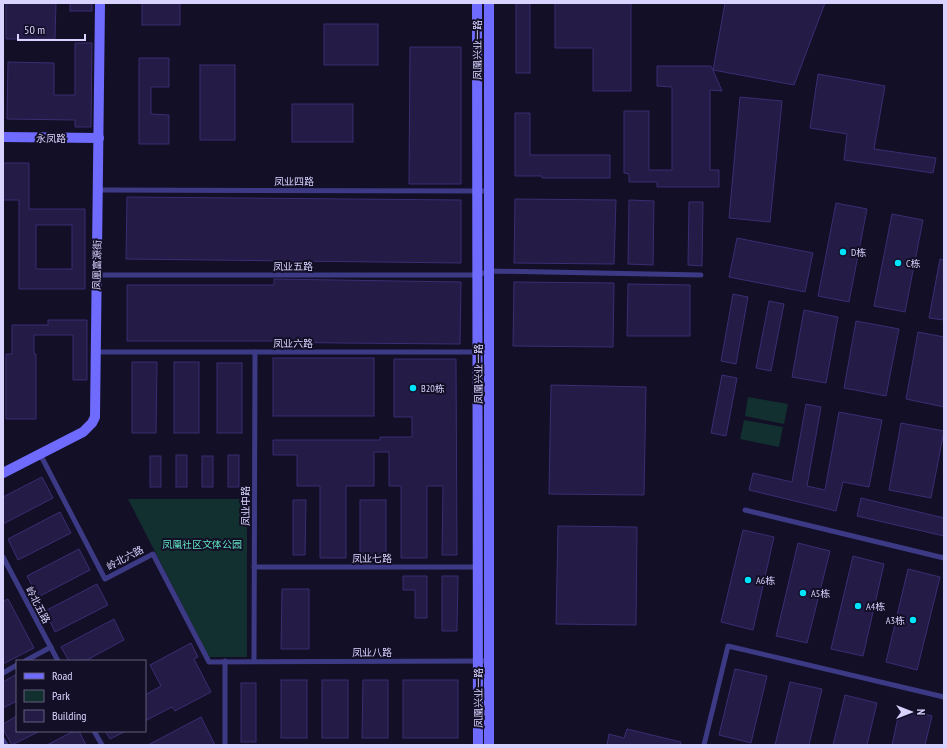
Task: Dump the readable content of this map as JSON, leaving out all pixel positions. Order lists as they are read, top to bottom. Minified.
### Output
{"streets":{"street":["凤凰兴业一路","永凤路","凤凰富源街"],"lane":["凤业四路","凤业五路","凤业六路","凤业中路","岭北六路","凤业七路","岭北五路","凤业八路"]},"crossings":[["凤凰兴业一路","凤业四路"],["凤凰兴业一路","凤业五路"],["凤凰兴业一路","凤业六路"],["凤凰兴业一路","凤业七路"],["凤凰兴业一路","凤业八路"],["永凤路","凤凰富源街"],["凤业四路","凤凰富源街"],["凤凰富源街","凤业五路"],["凤凰富源街","凤业六路"],["凤凰富源街","岭北六路"],["凤业六路","凤业中路"],["凤业中路","岭北六路"],["凤业中路","凤业七路"],["凤业中路","凤业八路"],["岭北六路","凤业八路"]],"parks":["凤凰社区文体公园"],"places":["D栋","C栋","B20栋","A6栋","A5栋","A4栋","A3栋"],"legend":["Road","Park","Building"],"scale_bar":"50 m","north":"right"}
